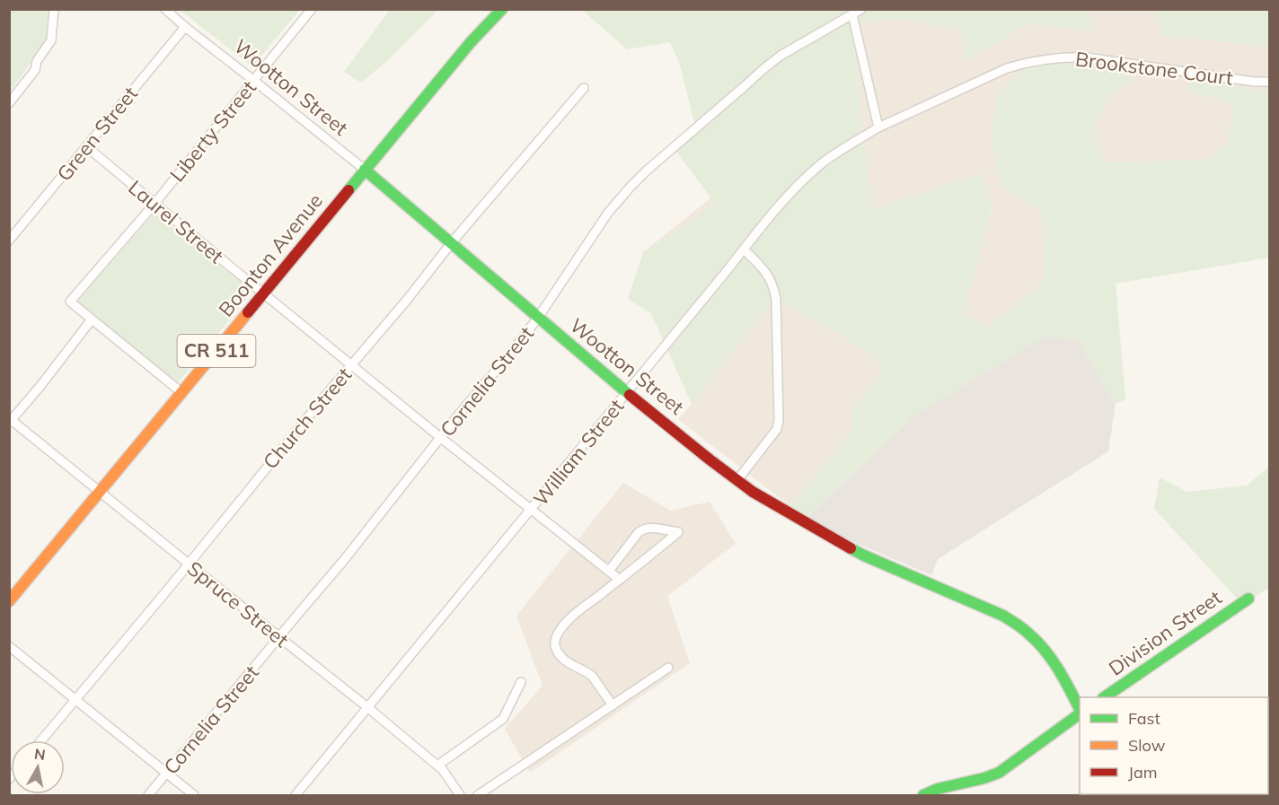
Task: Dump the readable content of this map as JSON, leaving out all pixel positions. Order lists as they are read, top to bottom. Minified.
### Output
{"streets":{"street":["Brookstone Court","Wootton Street","Liberty Street","Green Street","Laurel Street","Boonton Avenue","CR 511","Cornelia Street","Church Street","William Street","Spruce Street","Division Street"]},"crossings":[["Brookstone Court","William Street"],["Wootton Street","Liberty Street"],["Wootton Street","Green Street"],["Wootton Street","Boonton Avenue"],["Wootton Street","Cornelia Street"],["Wootton Street","Church Street"],["Wootton Street","William Street"],["Liberty Street","Laurel Street"],["Green Street","Laurel Street"],["Laurel Street","Boonton Avenue"],["Laurel Street","Cornelia Street"],["Laurel Street","Church Street"],["Laurel Street","William Street"],["Boonton Avenue","Spruce Street"],["Cornelia Street","Spruce Street"],["Church Street","Spruce Street"],["William Street","Spruce Street"]],"legend":["Fast","Slow","Jam"],"north":"top"}
